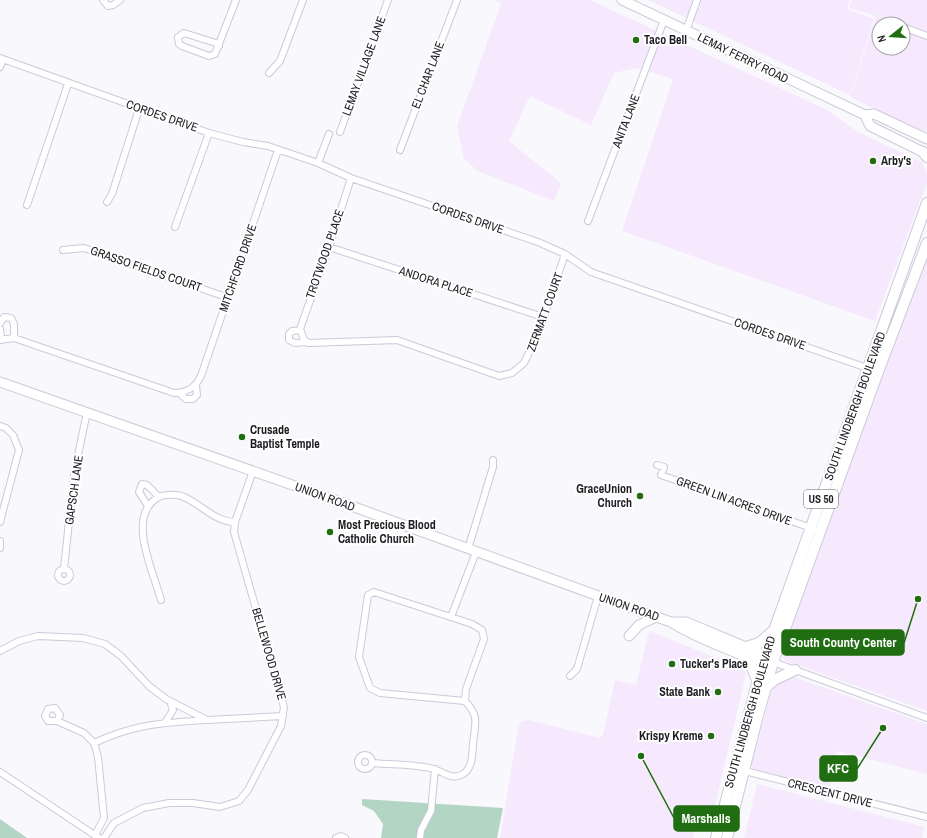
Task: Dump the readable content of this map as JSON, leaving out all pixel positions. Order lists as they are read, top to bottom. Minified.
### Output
{"streets":{"main road":["LEMAY FERRY ROAD","SOUTH LINDBERGH BOULEVARD","UNION ROAD","US 50"],"street":["LEMAY VILLAGE LANE","EL CHAR LANE","CORDES DRIVE","ANITA LANE","TROTWOOD PLACE","MITCHFORD DRIVE","GRASSO FIELDS COURT","ANDORA PLACE","ZERMATT COURT","GAPSCH LANE","GREEN LIN ACRES DRIVE","BELLEWOOD DRIVE","CRESCENT DRIVE"]},"crossings":[["LEMAY FERRY ROAD","ANITA LANE"],["CORDES DRIVE","TROTWOOD PLACE"],["CORDES DRIVE","MITCHFORD DRIVE"],["CORDES DRIVE","ZERMATT COURT"],["CORDES DRIVE","SOUTH LINDBERGH BOULEVARD"],["TROTWOOD PLACE","ANDORA PLACE"],["TROTWOOD PLACE","ZERMATT COURT"],["MITCHFORD DRIVE","GRASSO FIELDS COURT"],["ANDORA PLACE","ZERMATT COURT"],["SOUTH LINDBERGH BOULEVARD","UNION ROAD"],["SOUTH LINDBERGH BOULEVARD","GREEN LIN ACRES DRIVE"],["SOUTH LINDBERGH BOULEVARD","CRESCENT DRIVE"],["GAPSCH LANE","UNION ROAD"],["UNION ROAD","BELLEWOOD DRIVE"]],"places":["Taco Bell","Arby's","Crusade Baptist Temple","GraceUnion Church","Most Precious Blood Catholic Church","South County Center","Tucker's Place","State Bank","KFC","Krispy Kreme","Marshalls"],"north":"left"}
